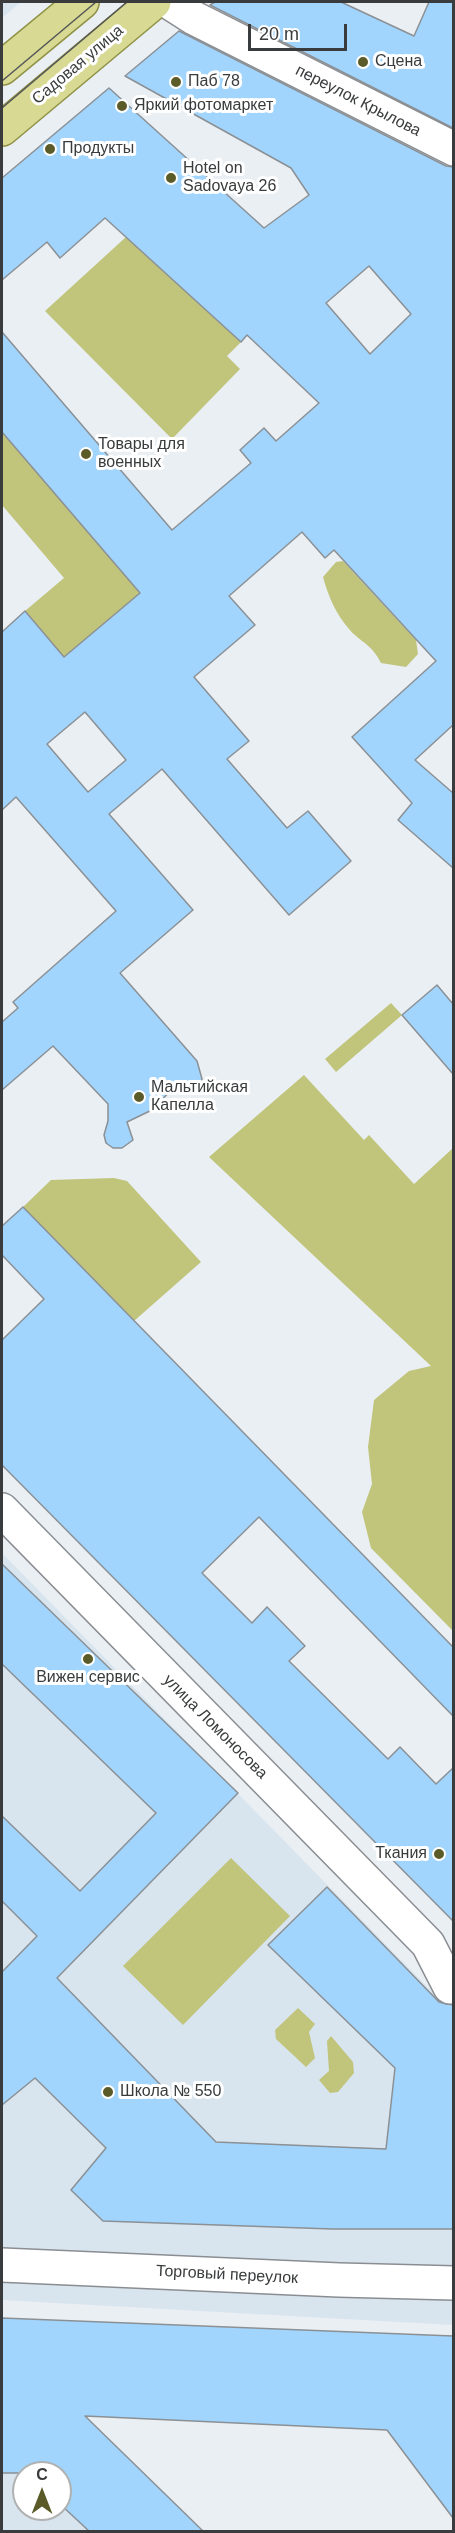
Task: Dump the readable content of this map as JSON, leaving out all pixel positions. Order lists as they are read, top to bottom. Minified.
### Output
{"streets":{"main road":["Садовая улица"],"street":["переулок Крылова","улица Ломоносова","Торговый переулок"]},"places":["Сцена","Паб 78","Яркий фотомаркет","Продукты","Hotel on Sadovaya 26","Товары для военных","Мальтийская Капелла","Вижен сервис","Ткания","Школа № 550"],"scale_bar":"20 m","north":"top"}
